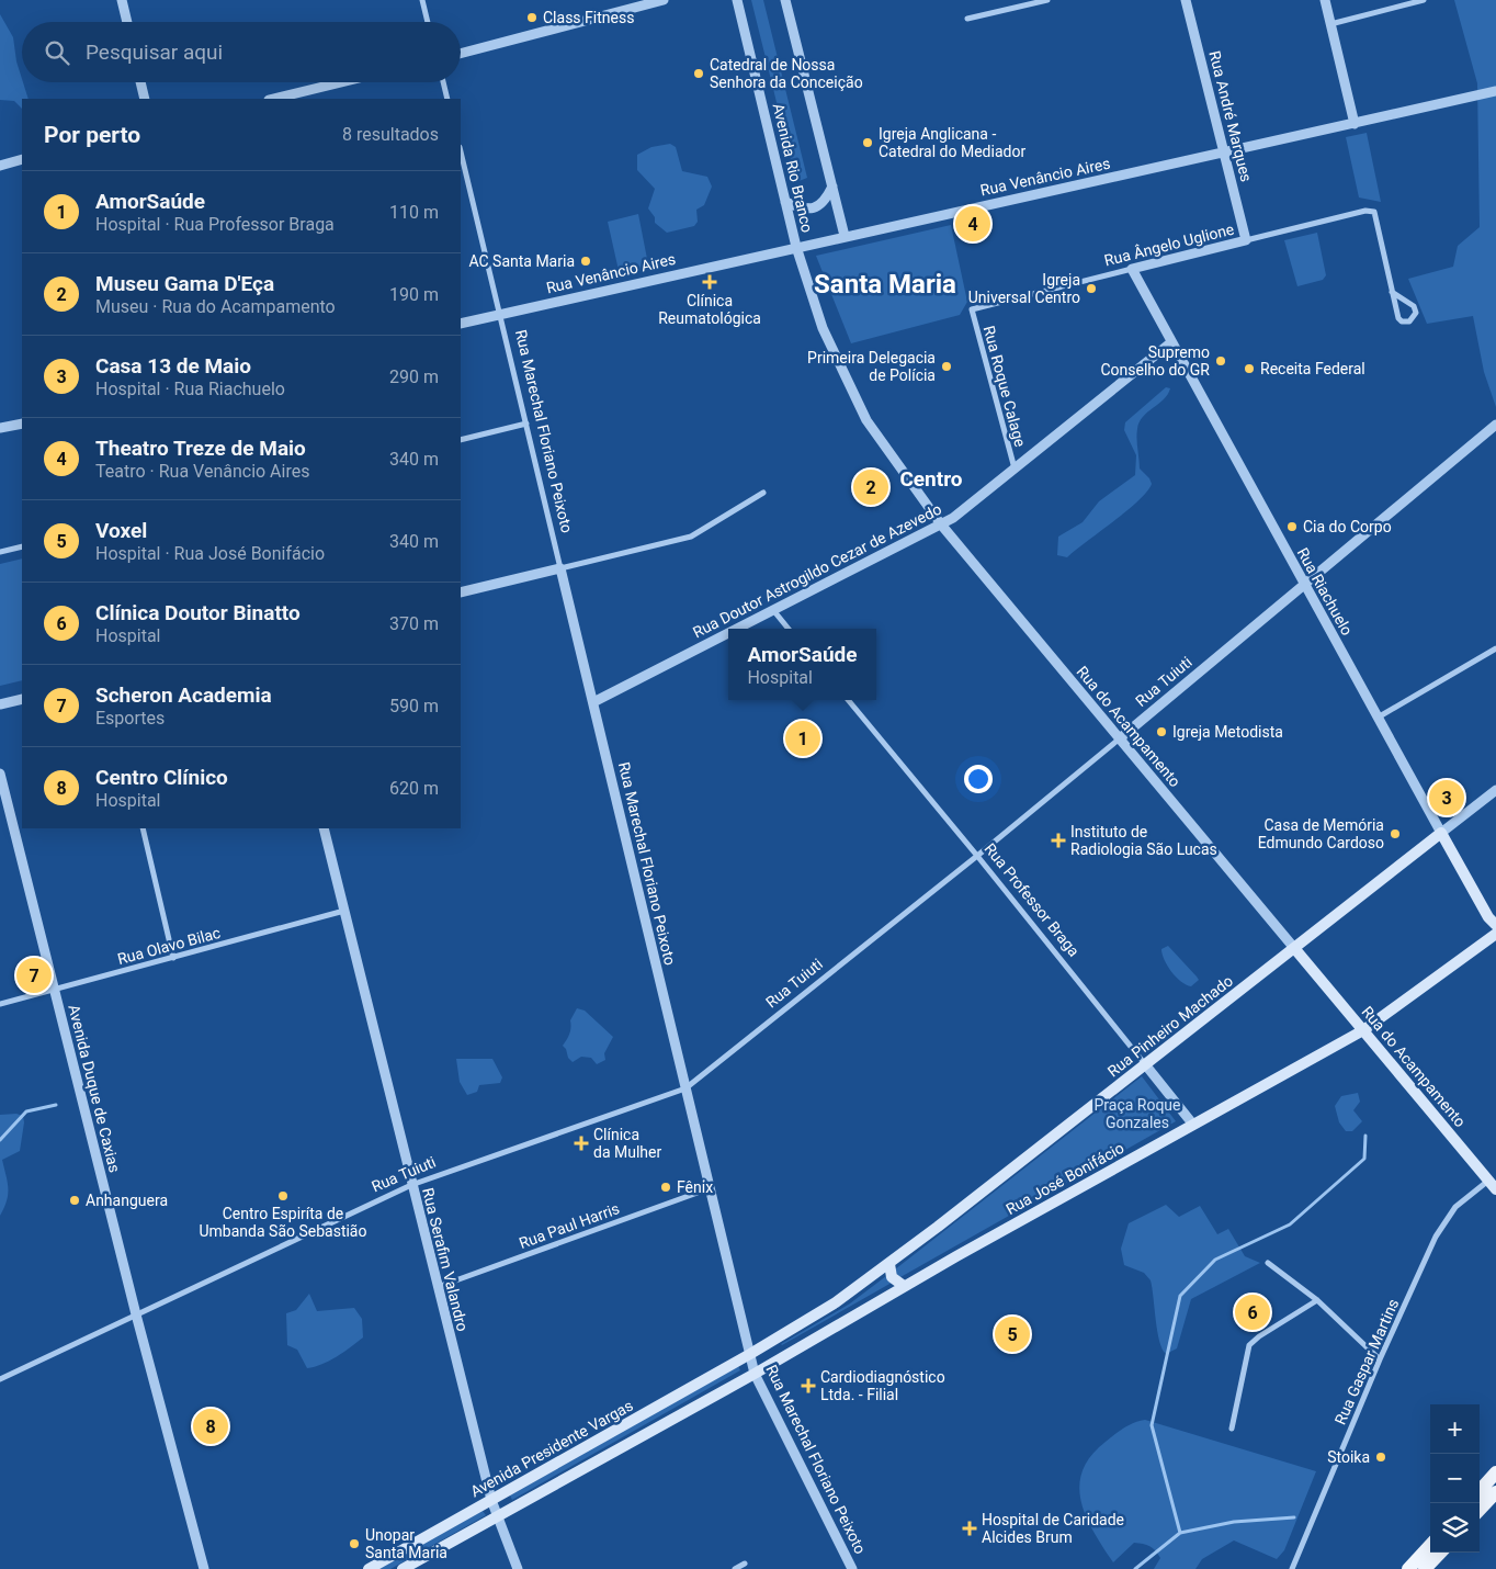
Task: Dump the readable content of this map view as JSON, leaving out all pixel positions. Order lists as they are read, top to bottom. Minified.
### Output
{"streets":{"main road":["Rua Riachuelo","Rua do Acampamento","Rua Pinheiro Machado","Rua José Bonifácio","Avenida Presidente Vargas"],"street":["Rua André Marques","Avenida Rio Branco","Rua Venâncio Aires","Rua Ângelo Uglione","Rua Roque Calage","Rua Marechal Floriano Peixoto","Rua Doutor Astrogildo Cezar de Azevedo","Rua Tuiuti","Rua Professor Braga","Rua Olavo Bilac","Avenida Duque de Caxias","Rua Paul Harris","Rua Serafim Valandro","Rua Gaspar Martins"]},"crossings":[["Rua André Marques","Rua Venâncio Aires"],["Rua André Marques","Rua Ângelo Uglione"],["Avenida Rio Branco","Rua Venâncio Aires"],["Avenida Rio Branco","Rua do Acampamento"],["Rua Venâncio Aires","Rua Marechal Floriano Peixoto"],["Rua Venâncio Aires","Rua do Acampamento"],["Rua Ângelo Uglione","Rua Roque Calage"],["Rua Ângelo Uglione","Rua Riachuelo"],["Rua Roque Calage","Rua Doutor Astrogildo Cezar de Azevedo"],["Rua Marechal Floriano Peixoto","Rua Doutor Astrogildo Cezar de Azevedo"],["Rua Marechal Floriano Peixoto","Rua Tuiuti"],["Rua Marechal Floriano Peixoto","Rua Pinheiro Machado"],["Rua Marechal Floriano Peixoto","Rua José Bonifácio"],["Rua Marechal Floriano Peixoto","Rua Paul Harris"],["Rua Marechal Floriano Peixoto","Avenida Presidente Vargas"],["Rua Doutor Astrogildo Cezar de Azevedo","Rua Riachuelo"],["Rua Doutor Astrogildo Cezar de Azevedo","Rua do Acampamento"],["Rua Riachuelo","Rua Tuiuti"],["Rua Riachuelo","Rua Pinheiro Machado"],["Rua Tuiuti","Rua do Acampamento"],["Rua Tuiuti","Rua Professor Braga"],["Rua Tuiuti","Avenida Duque de Caxias"],["Rua Tuiuti","Rua Serafim Valandro"],["Rua do Acampamento","Rua Pinheiro Machado"],["Rua do Acampamento","Rua José Bonifácio"],["Rua do Acampamento","Rua Gaspar Martins"],["Rua Professor Braga","Rua Pinheiro Machado"],["Rua Professor Braga","Rua José Bonifácio"],["Rua Olavo Bilac","Avenida Duque de Caxias"],["Rua Olavo Bilac","Rua Serafim Valandro"],["Rua Pinheiro Machado","Avenida Presidente Vargas"],["Rua Paul Harris","Rua Serafim Valandro"],["Rua Serafim Valandro","Avenida Presidente Vargas"]],"districts":["Santa Maria","Centro"],"parks":["Praça Roque Gonzales"],"places":{"other":["Class Fitness","Catedral de Nossa Senhora da Conceição","Igreja Anglicana - Catedral do Mediador","AC Santa Maria","Igreja Universal Centro","Supremo Conselho do GR","Primeira Delegacia de Polícia","Receita Federal","Cia do Corpo","Igreja Metodista","Casa de Memória Edmundo Cardoso","Fênix","Centro Espiríta de Umbanda São Sebastião","Anhanguera","Stoika","Unopar Santa Maria"],"health":["Clínica Reumatológica","Instituto de Radiologia São Lucas","Clínica da Mulher","Cardiodiagnóstico Ltda. - Filial","Hospital de Caridade Alcides Brum"]},"page":{"search":"Pesquisar aqui","heading":["Por perto","8 resultados"],"list":[{"mark":"1","name":"AmorSaúde","note":"Hospital · Rua Professor Braga","value":"110 m"},{"mark":"2","name":"Museu Gama D'Eça","note":"Museu · Rua do Acampamento","value":"190 m"},{"mark":"3","name":"Casa 13 de Maio","note":"Hospital · Rua Riachuelo","value":"290 m"},{"mark":"4","name":"Theatro Treze de Maio","note":"Teatro · Rua Venâncio Aires","value":"340 m"},{"mark":"5","name":"Voxel","note":"Hospital · Rua José Bonifácio","value":"340 m"},{"mark":"6","name":"Clínica Doutor Binatto","note":"Hospital","value":"370 m"},{"mark":"7","name":"Scheron Academia","note":"Esportes","value":"590 m"},{"mark":"8","name":"Centro Clínico","note":"Hospital","value":"620 m"}],"pins":["4","2","1","3","7","6","5","8"],"popup":["AmorSaúde","Hospital"],"map_buttons":["+","−"]}}
